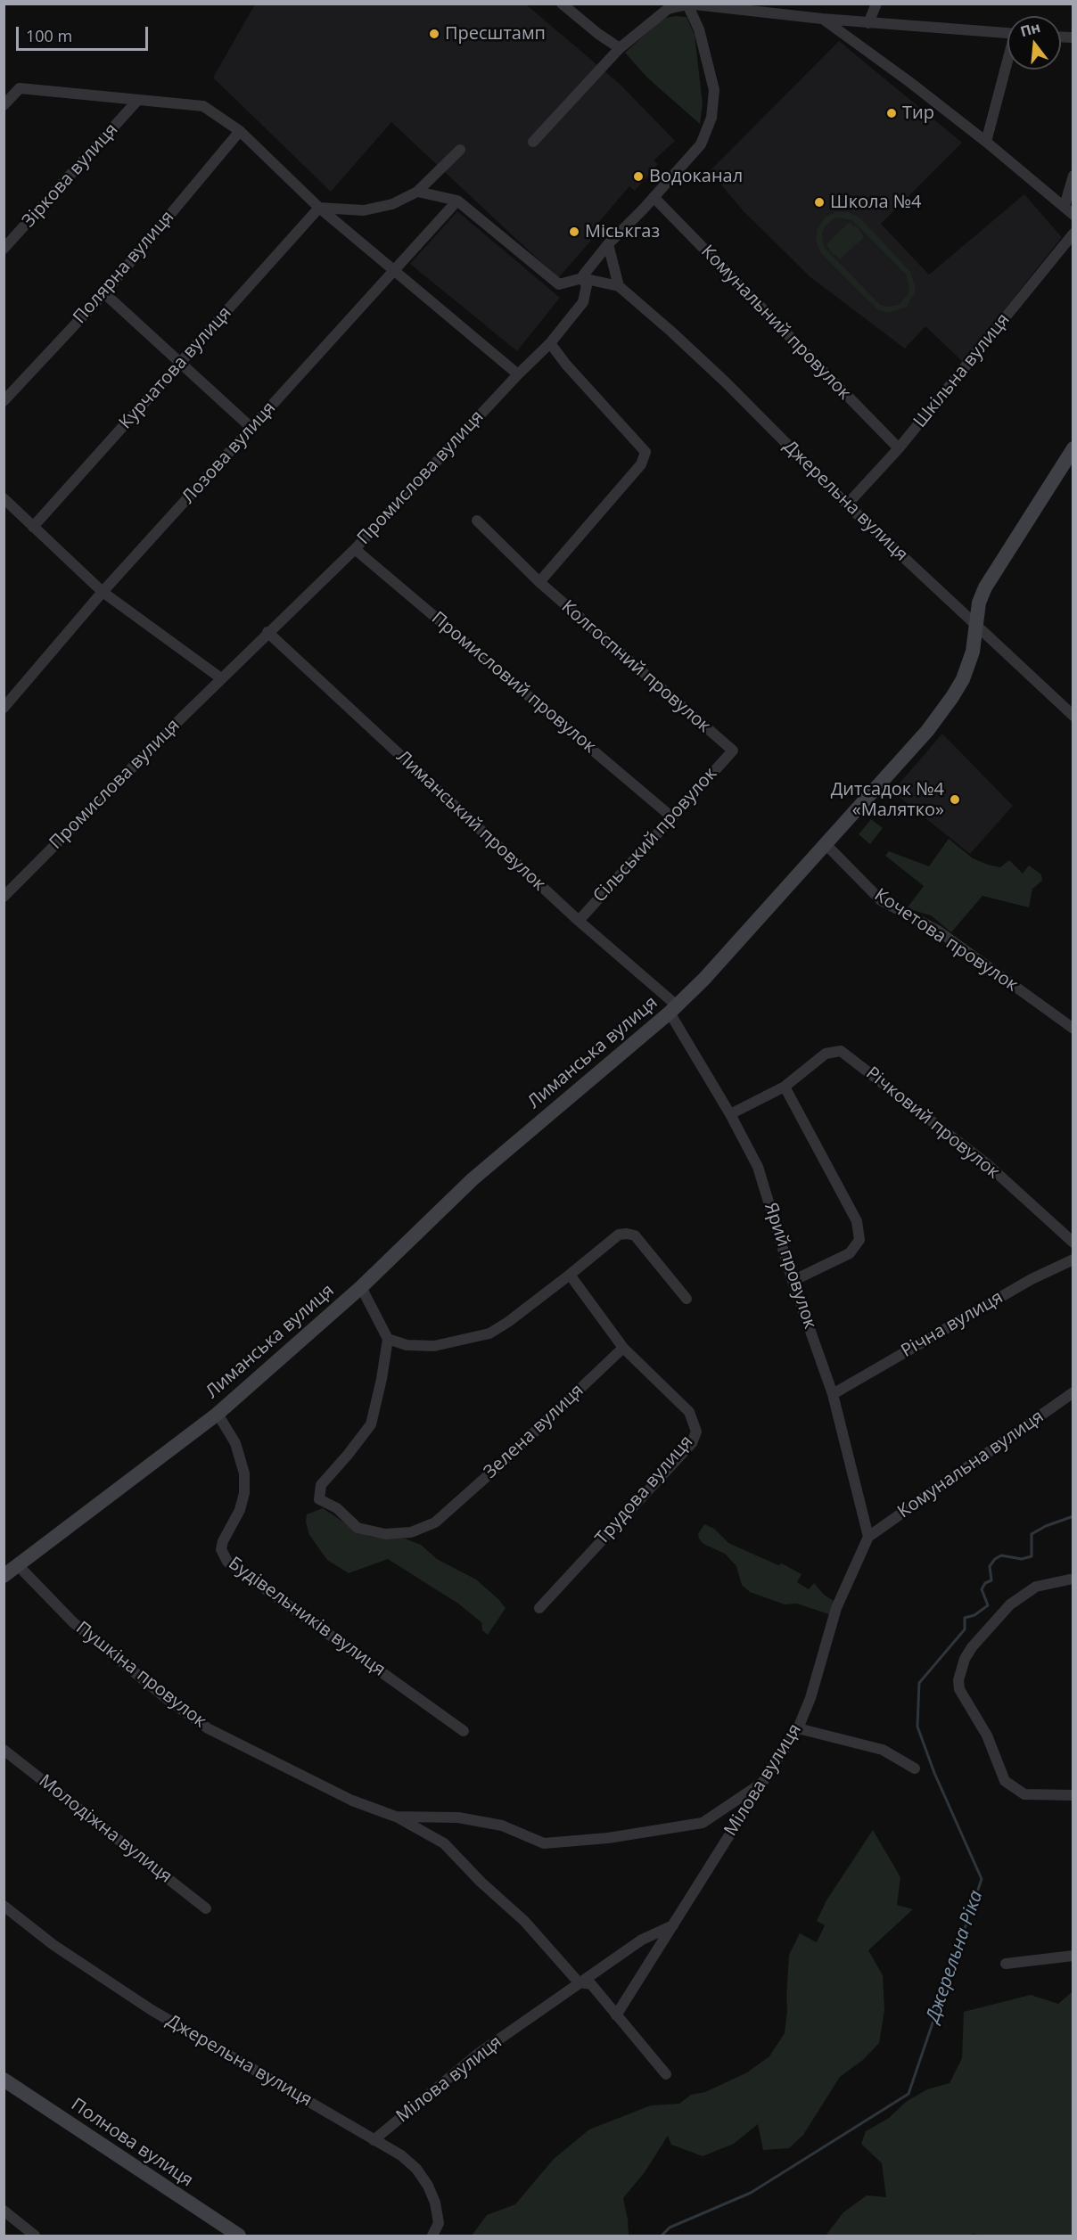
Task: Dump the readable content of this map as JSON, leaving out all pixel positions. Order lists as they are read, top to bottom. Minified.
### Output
{"streets":{"street":["Зіркова вулиця","Полярна вулиця","Комунальний провулок","Курчатова вулиця","Шкільна вулиця","Лозова вулиця","Промислова вулиця","Джерельна вулиця","Колгоспний провулок","Промисловий провулок","Лиманський провулок","Сільський провулок","Кочетова провулок","Лиманська вулиця","Річковий провулок","Ярий провулок","Річна вулиця","Зелена вулиця","Комунальна вулиця","Трудова вулиця","Будівельників вулиця","Пушкіна провулок","Мілова вулиця","Молодіжна вулиця","Полнова вулиця"]},"crossings":[["Комунальний провулок","Шкільна вулиця"],["Шкільна вулиця","Джерельна вулиця"],["Промислова вулиця","Промисловий провулок"],["Промислова вулиця","Лиманський провулок"],["Джерельна вулиця","Лиманська вулиця"],["Джерельна вулиця","Мілова вулиця"],["Колгоспний провулок","Сільський провулок"],["Промисловий провулок","Сільський провулок"],["Лиманський провулок","Сільський провулок"],["Лиманський провулок","Лиманська вулиця"],["Лиманський провулок","Ярий провулок"],["Кочетова провулок","Лиманська вулиця"],["Лиманська вулиця","Ярий провулок"],["Лиманська вулиця","Будівельників вулиця"],["Лиманська вулиця","Пушкіна провулок"],["Річковий провулок","Ярий провулок"],["Ярий провулок","Річна вулиця"],["Ярий провулок","Комунальна вулиця"],["Ярий провулок","Мілова вулиця"],["Зелена вулиця","Трудова вулиця"],["Комунальна вулиця","Мілова вулиця"],["Пушкіна провулок","Мілова вулиця"]],"water":["Джерельна Ріка"],"places":["Пресштамп","Тир","Водоканал","Школа №4","Міськгаз","Дитсадок №4 «Малятко»"],"scale_bar":"100 m","north":"top"}
